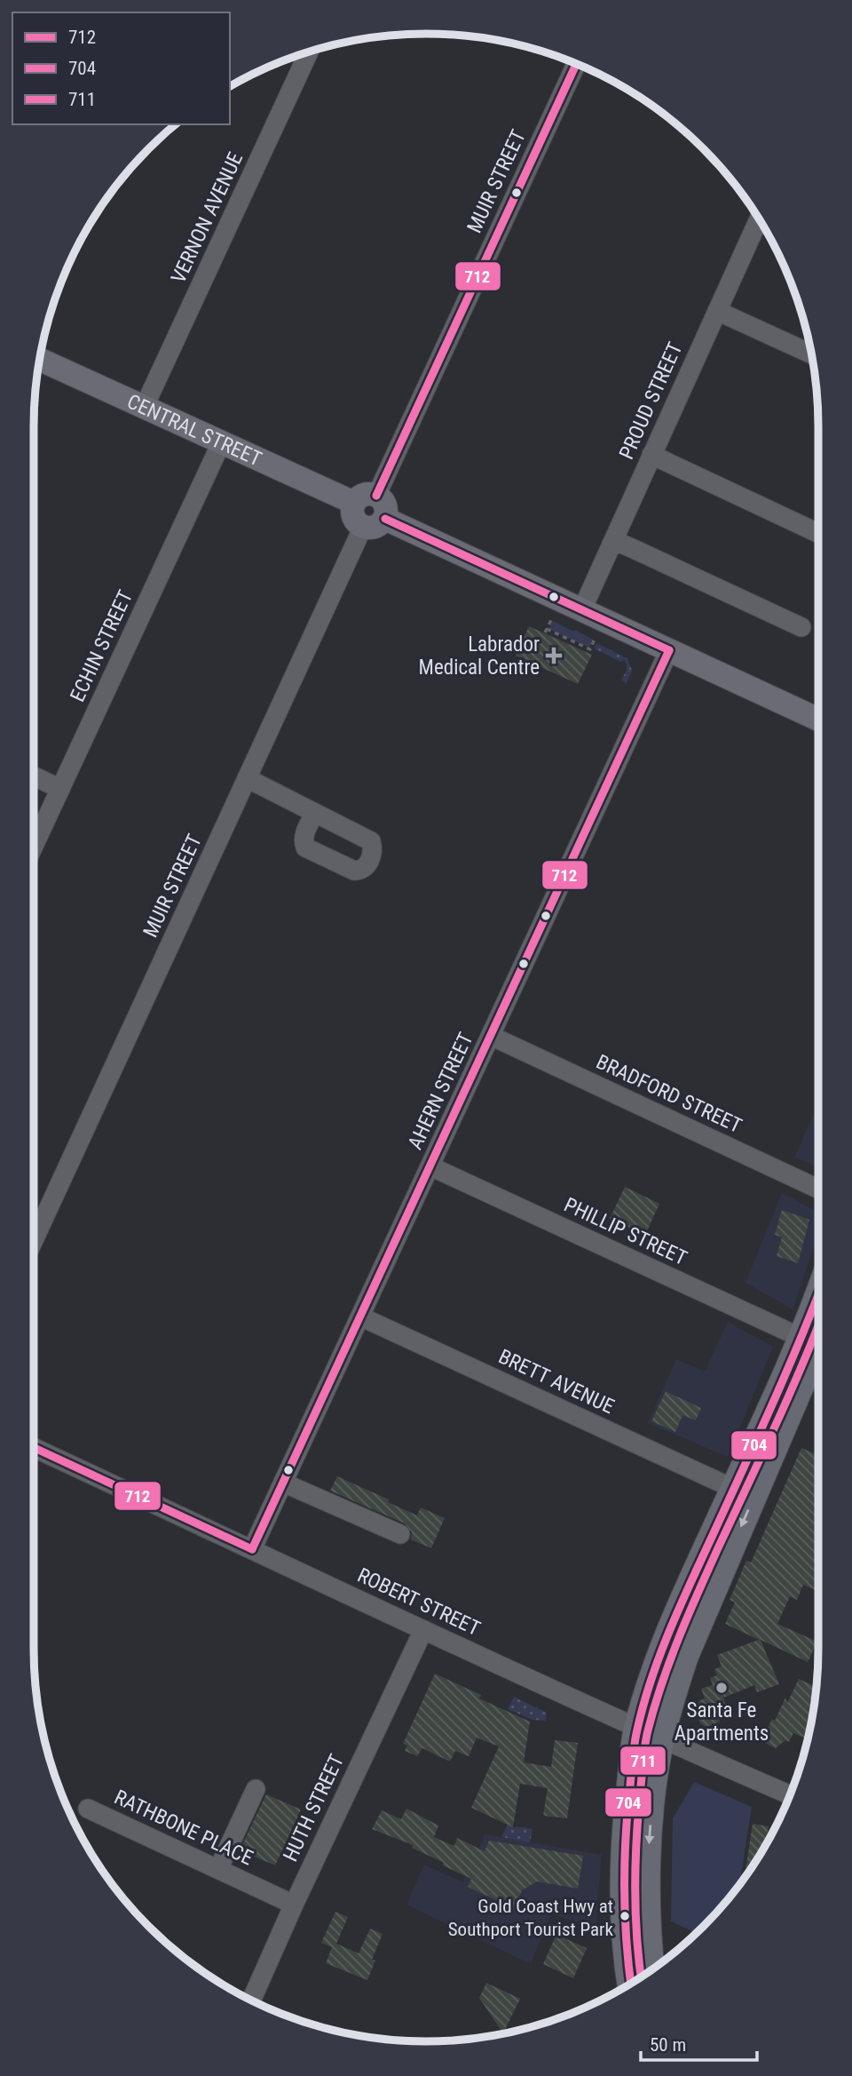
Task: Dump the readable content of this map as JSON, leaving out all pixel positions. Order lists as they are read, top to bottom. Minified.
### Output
{"streets":{"main road":["CENTRAL STREET"],"street":["MUIR STREET","VERNON AVENUE","PROUD STREET","ECHIN STREET","AHERN STREET","BRADFORD STREET","PHILLIP STREET","BRETT AVENUE","ROBERT STREET","HUTH STREET","RATHBONE PLACE"]},"crossings":[["MUIR STREET","CENTRAL STREET"],["VERNON AVENUE","CENTRAL STREET"],["CENTRAL STREET","ECHIN STREET"],["AHERN STREET","BRADFORD STREET"],["AHERN STREET","PHILLIP STREET"],["AHERN STREET","BRETT AVENUE"],["AHERN STREET","ROBERT STREET"],["ROBERT STREET","HUTH STREET"],["HUTH STREET","RATHBONE PLACE"]],"places":{"health":["Labrador Medical Centre"],"other":["Santa Fe Apartments","Gold Coast Hwy at Southport Tourist Park"]},"lines":["transit line 712","transit line 704","transit line 711"],"legend":["712","704","711"],"scale_bar":"50 m"}
